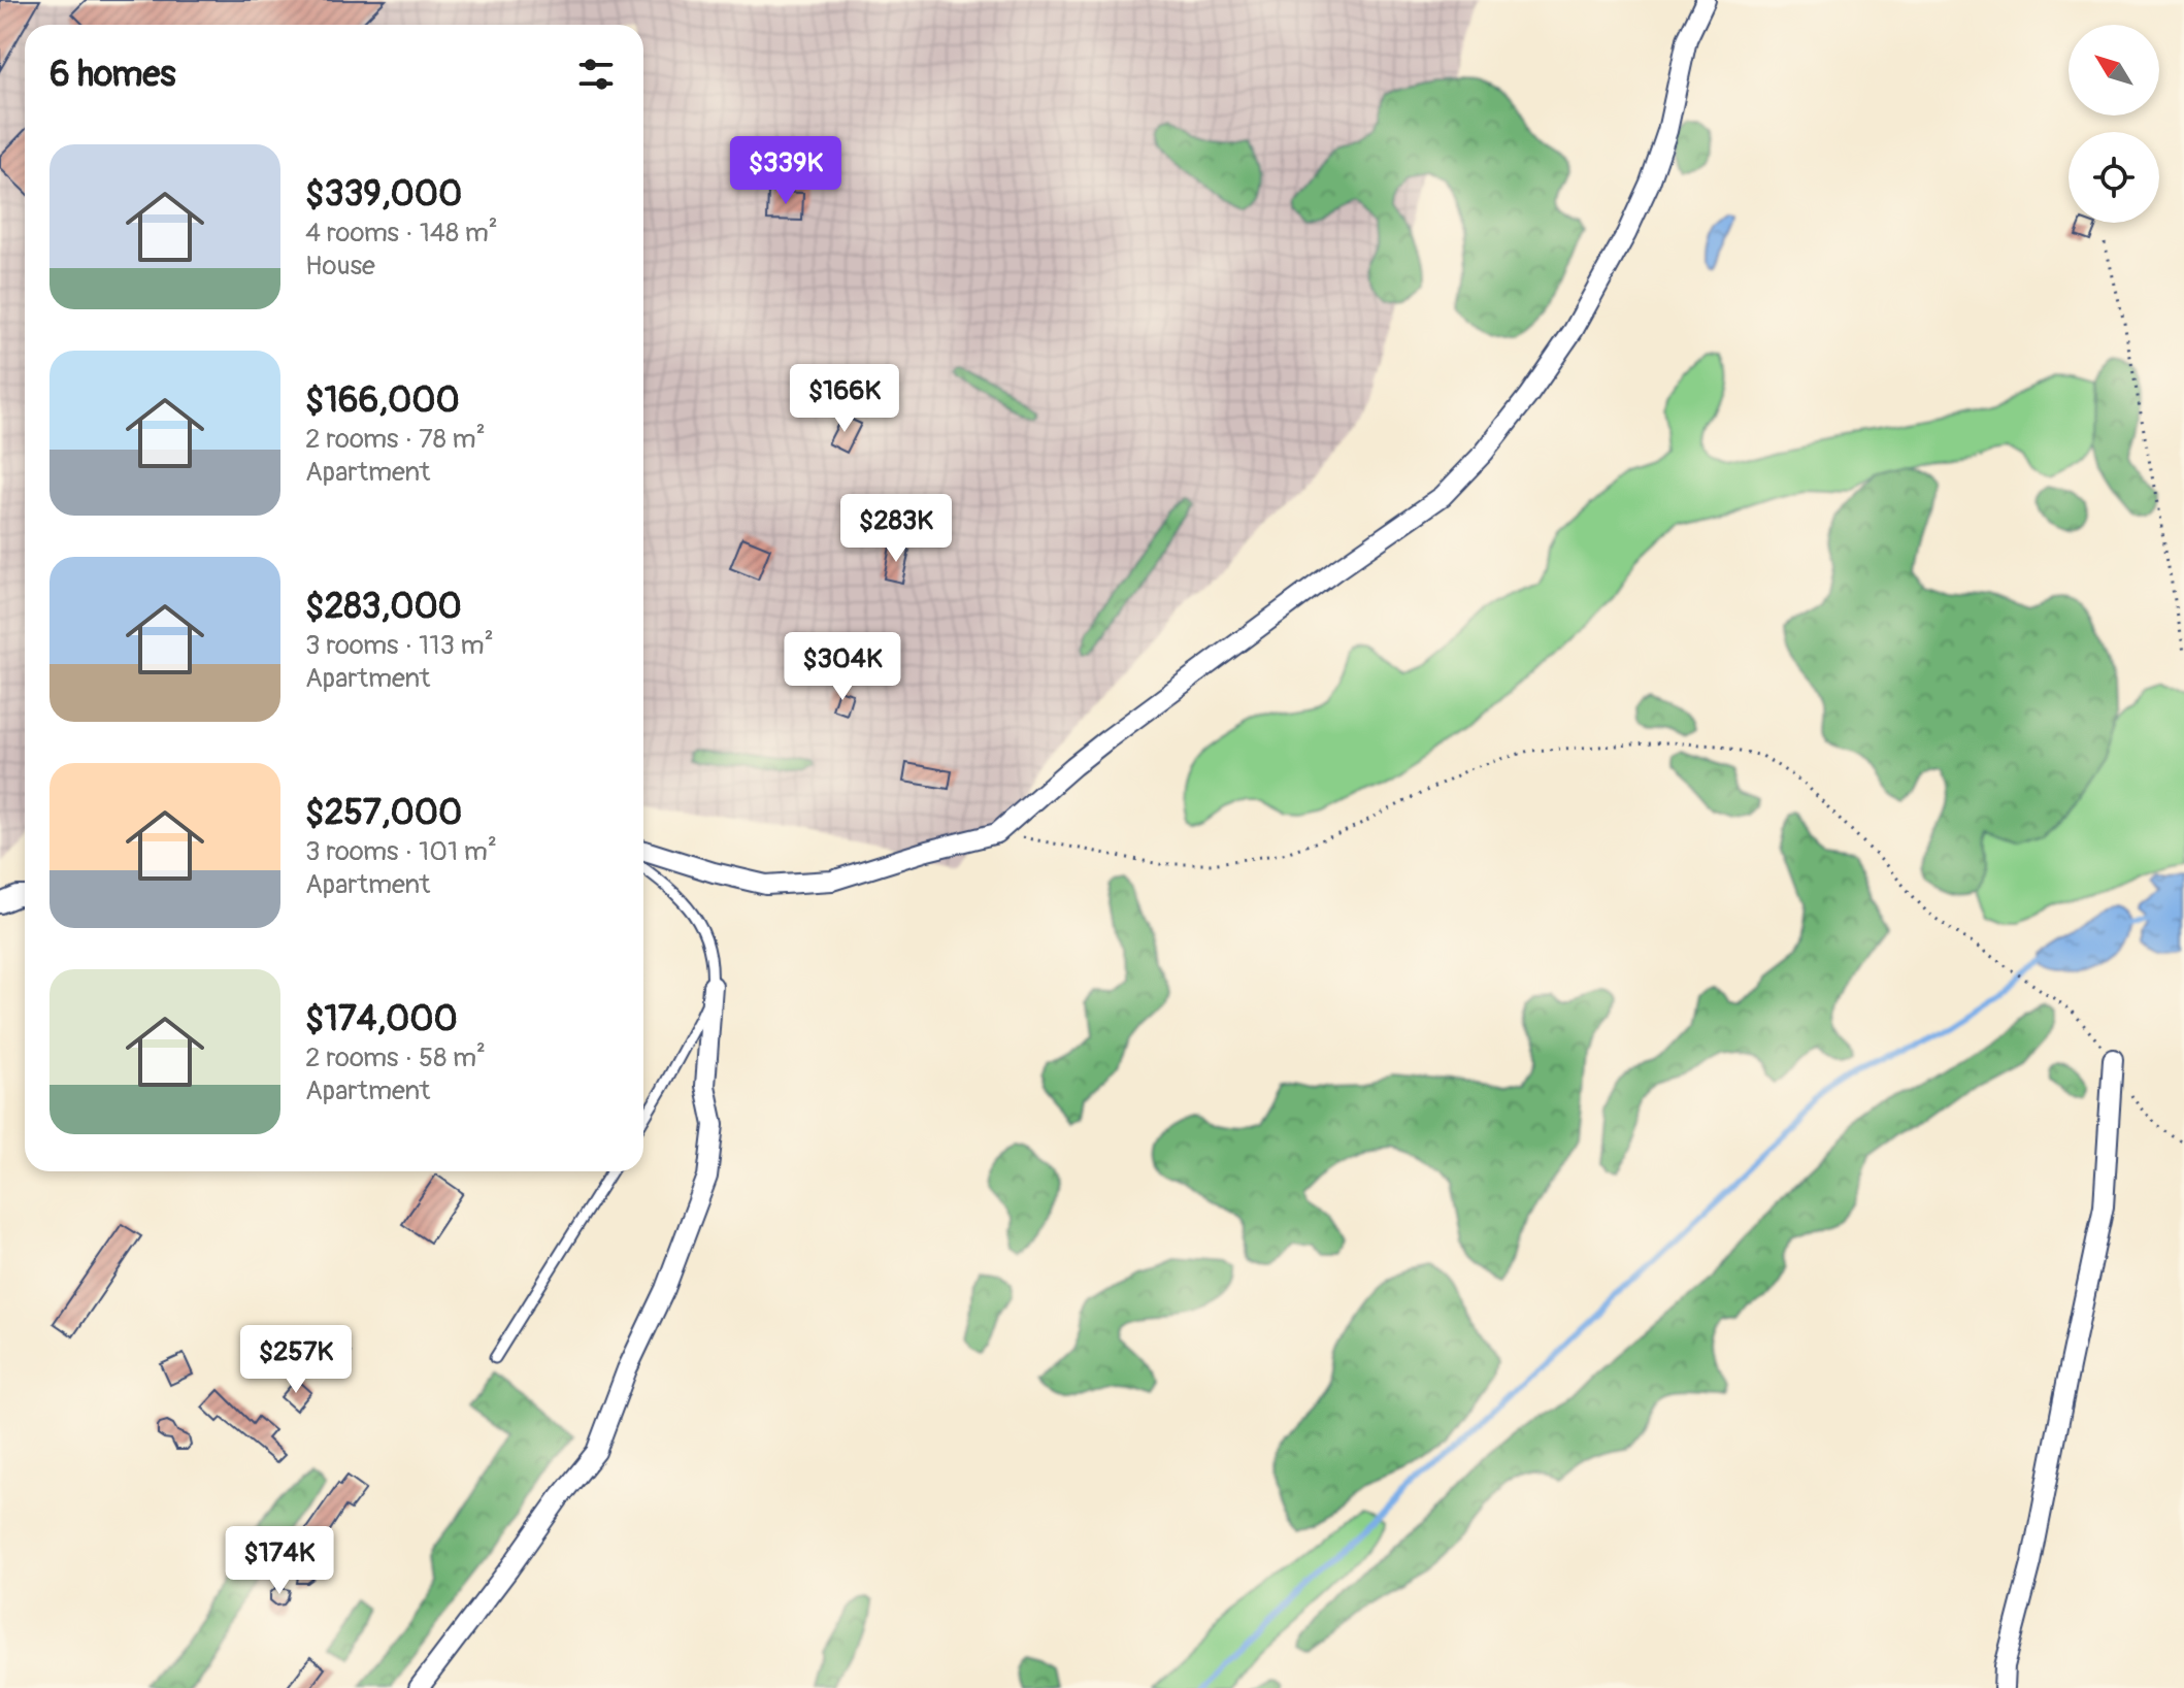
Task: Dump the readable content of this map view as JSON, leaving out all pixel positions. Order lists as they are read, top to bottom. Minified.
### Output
{"north":"top left","page":{"heading":"6 homes","list":[{"name":"$339,000","note":"4 rooms · 148 m² · House"},{"name":"$166,000","note":"2 rooms · 78 m² · Apartment"},{"name":"$283,000","note":"3 rooms · 113 m² · Apartment"},{"name":"$257,000","note":"3 rooms · 101 m² · Apartment"},{"name":"$174,000","note":"2 rooms · 58 m² · Apartment"}],"price":["$339K","$166K","$283K","$304K","$257K","$174K"]}}
